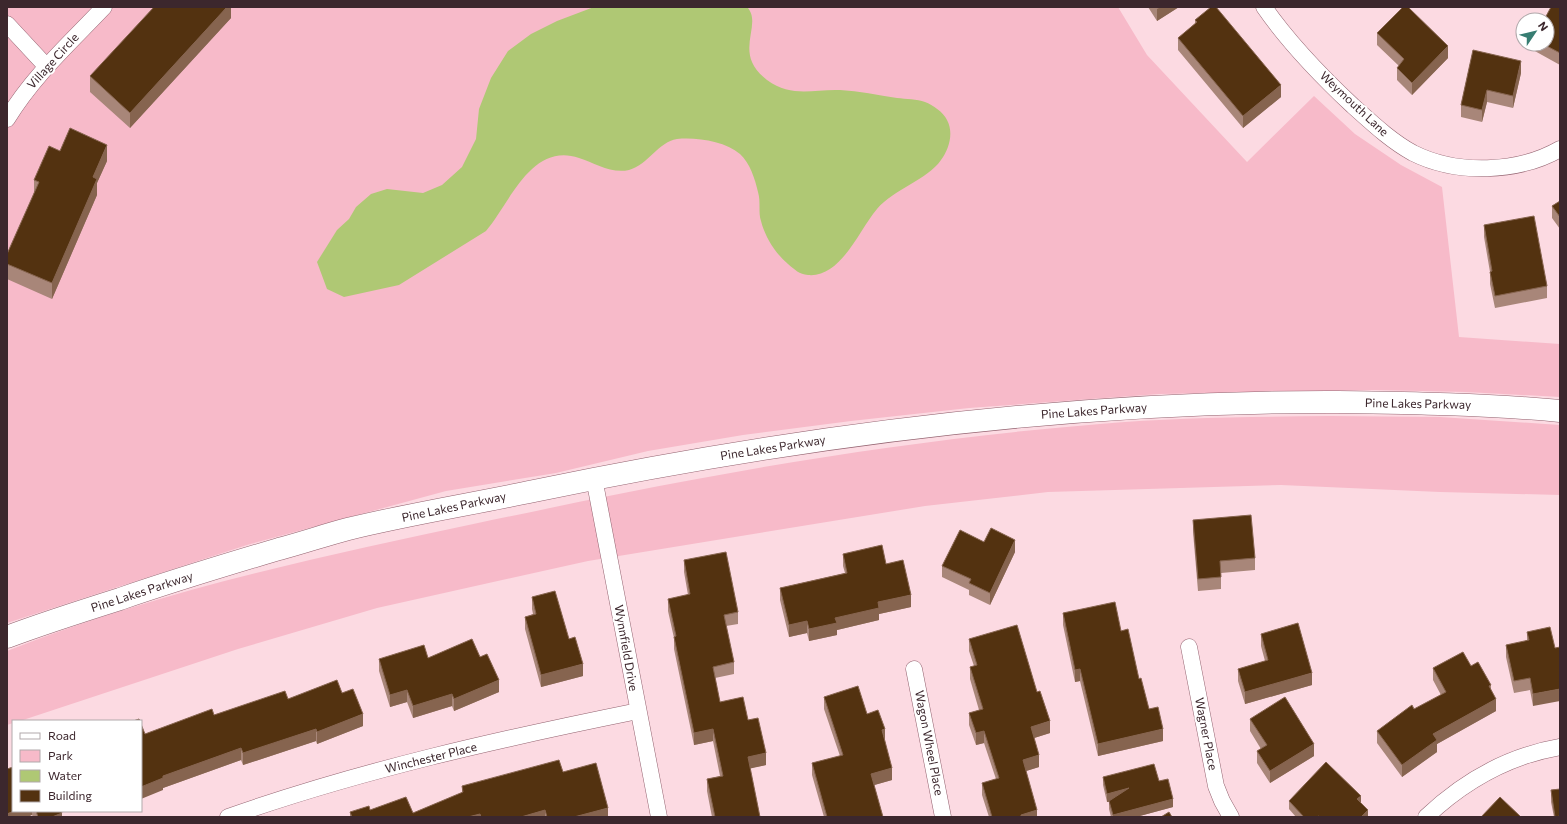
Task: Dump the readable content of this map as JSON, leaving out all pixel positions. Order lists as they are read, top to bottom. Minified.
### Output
{"streets":{"street":["Village Circle","Weymouth Lane","Pine Lakes Parkway","Wynnfield Drive","Wagner Place","Wagon Wheel Place","Winchester Place"]},"crossings":[["Pine Lakes Parkway","Wynnfield Drive"],["Wynnfield Drive","Winchester Place"]],"legend":["Road","Park","Water","Building"],"north":"top right"}
